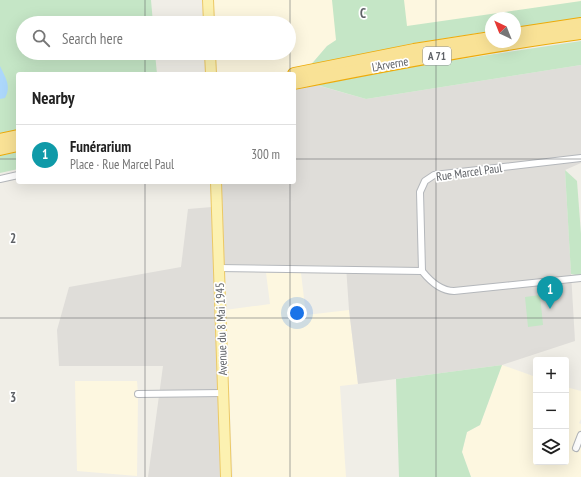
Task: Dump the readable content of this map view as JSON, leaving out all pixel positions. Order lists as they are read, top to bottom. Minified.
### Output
{"streets":{"highway":["A 71","L'Arverne"],"main road":["Avenue du 8 Mai 1945"],"street":["Rue Marcel Paul"]},"north":"top left","page":{"search":"Search here","heading":"Nearby","list":[{"mark":"1","name":"Funérarium","note":"Place · Rue Marcel Paul","value":"300 m"}],"pins":"1","map_buttons":["+","−"]},"grid":{"columns":["C"],"rows":["2","3"]}}
